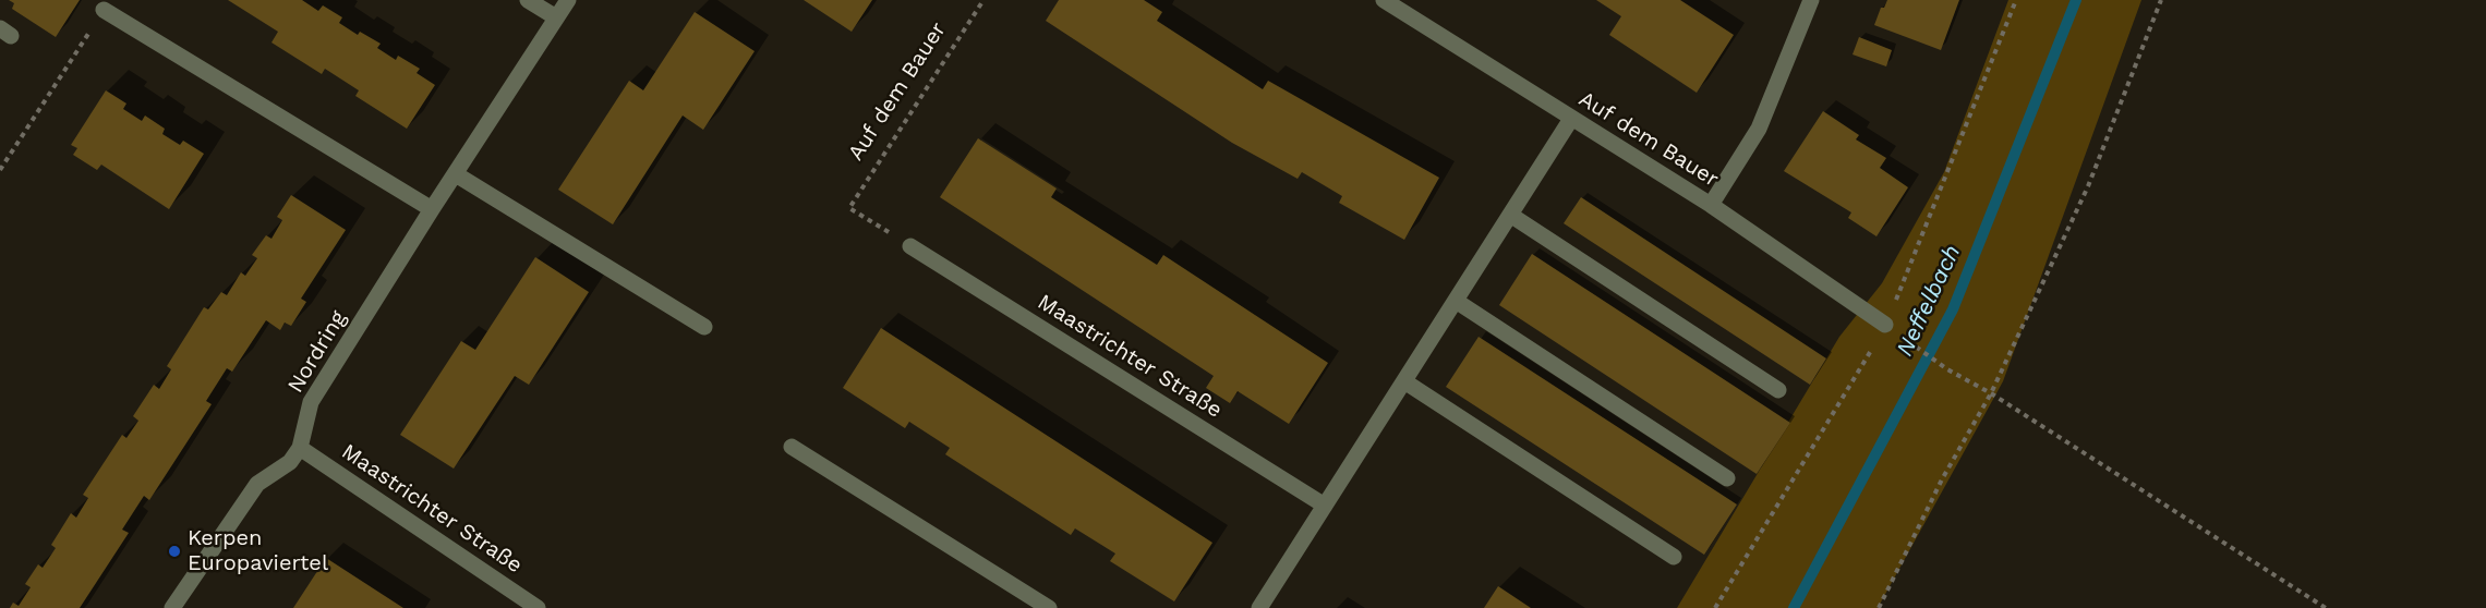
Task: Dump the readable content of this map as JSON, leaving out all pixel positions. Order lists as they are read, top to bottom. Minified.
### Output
{"streets":{"street":["Auf dem Bauer","Nordring","Maastrichter Straße"]},"crossings":[["Auf dem Bauer","Maastrichter Straße"],["Nordring","Maastrichter Straße"]],"water":["Neffelbach"],"places":["Kerpen Europaviertel"]}
